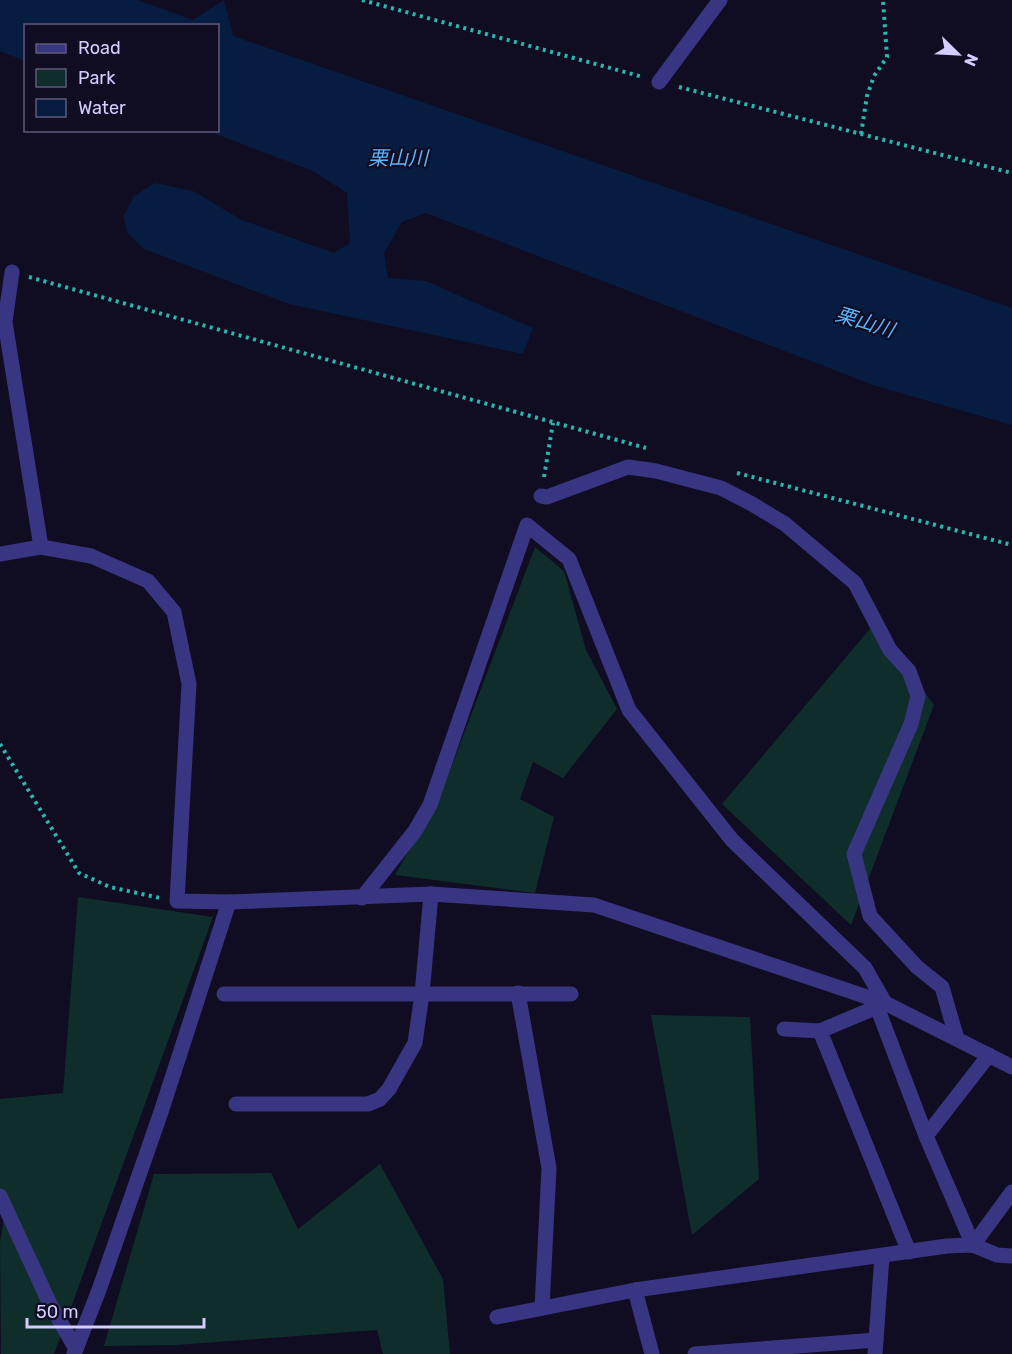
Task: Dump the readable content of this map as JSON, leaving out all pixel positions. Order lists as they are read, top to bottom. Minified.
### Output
{"water":["栗山川"],"legend":["Road","Park","Water"],"scale_bar":"50 m","north":"bottom right"}
